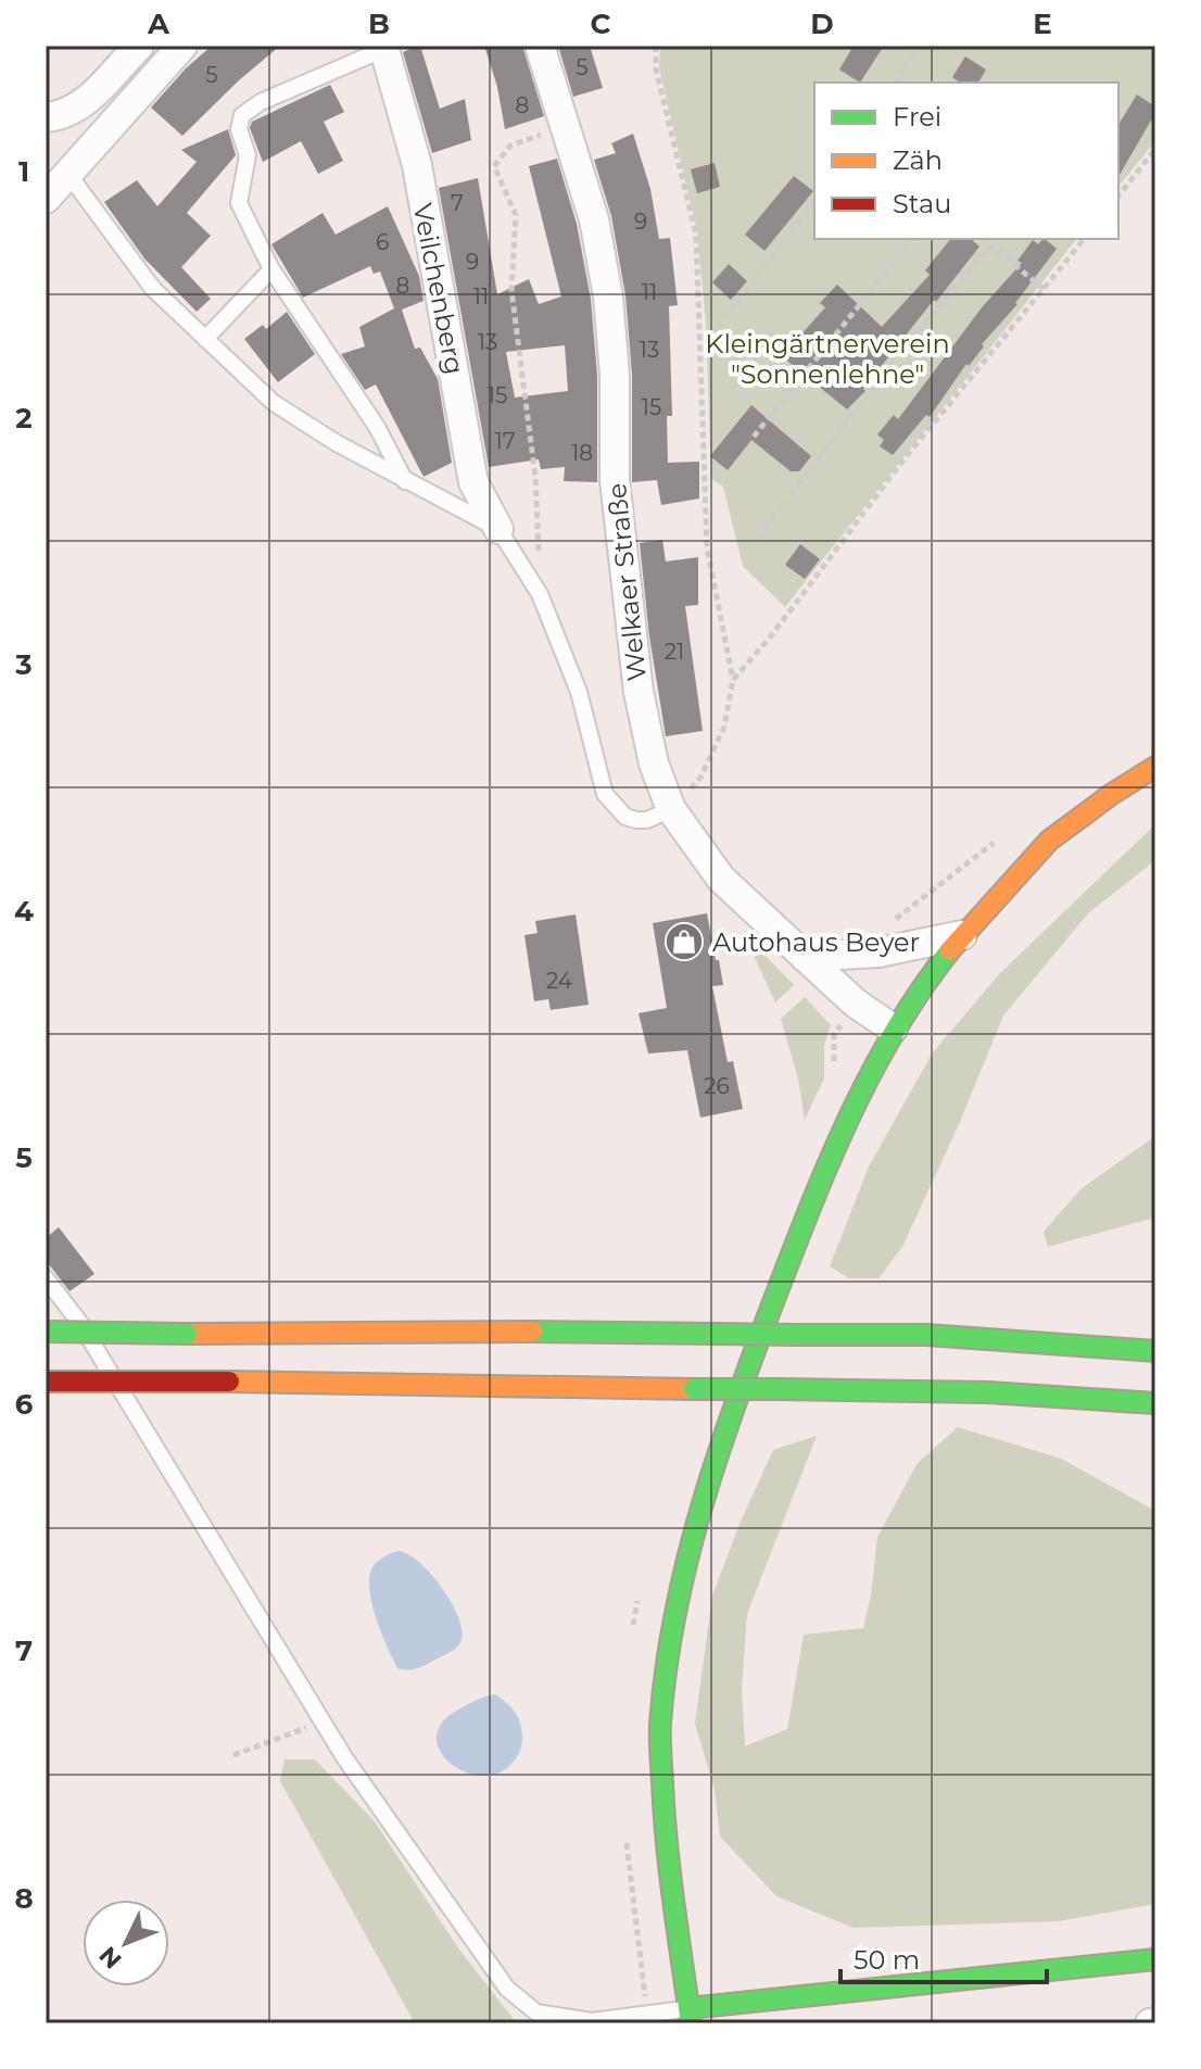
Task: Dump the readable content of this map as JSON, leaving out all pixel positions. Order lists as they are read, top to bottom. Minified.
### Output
{"streets":{"street":["Veilchenberg","Welkaer Straße"]},"parks":["Kleingärtnerverein \"Sonnenlehne\""],"places":{"shop":["Autohaus Beyer"]},"house_numbers":["5","5","8","7","9","6","9","8","11","11","13","13","15","15","17","18","21","24","26"],"legend":["Frei","Zäh","Stau"],"scale_bar":"50 m","north":"bottom left","grid":{"columns":["A","B","C","D","E"],"rows":["1","2","3","4","5","6","7","8"]}}
